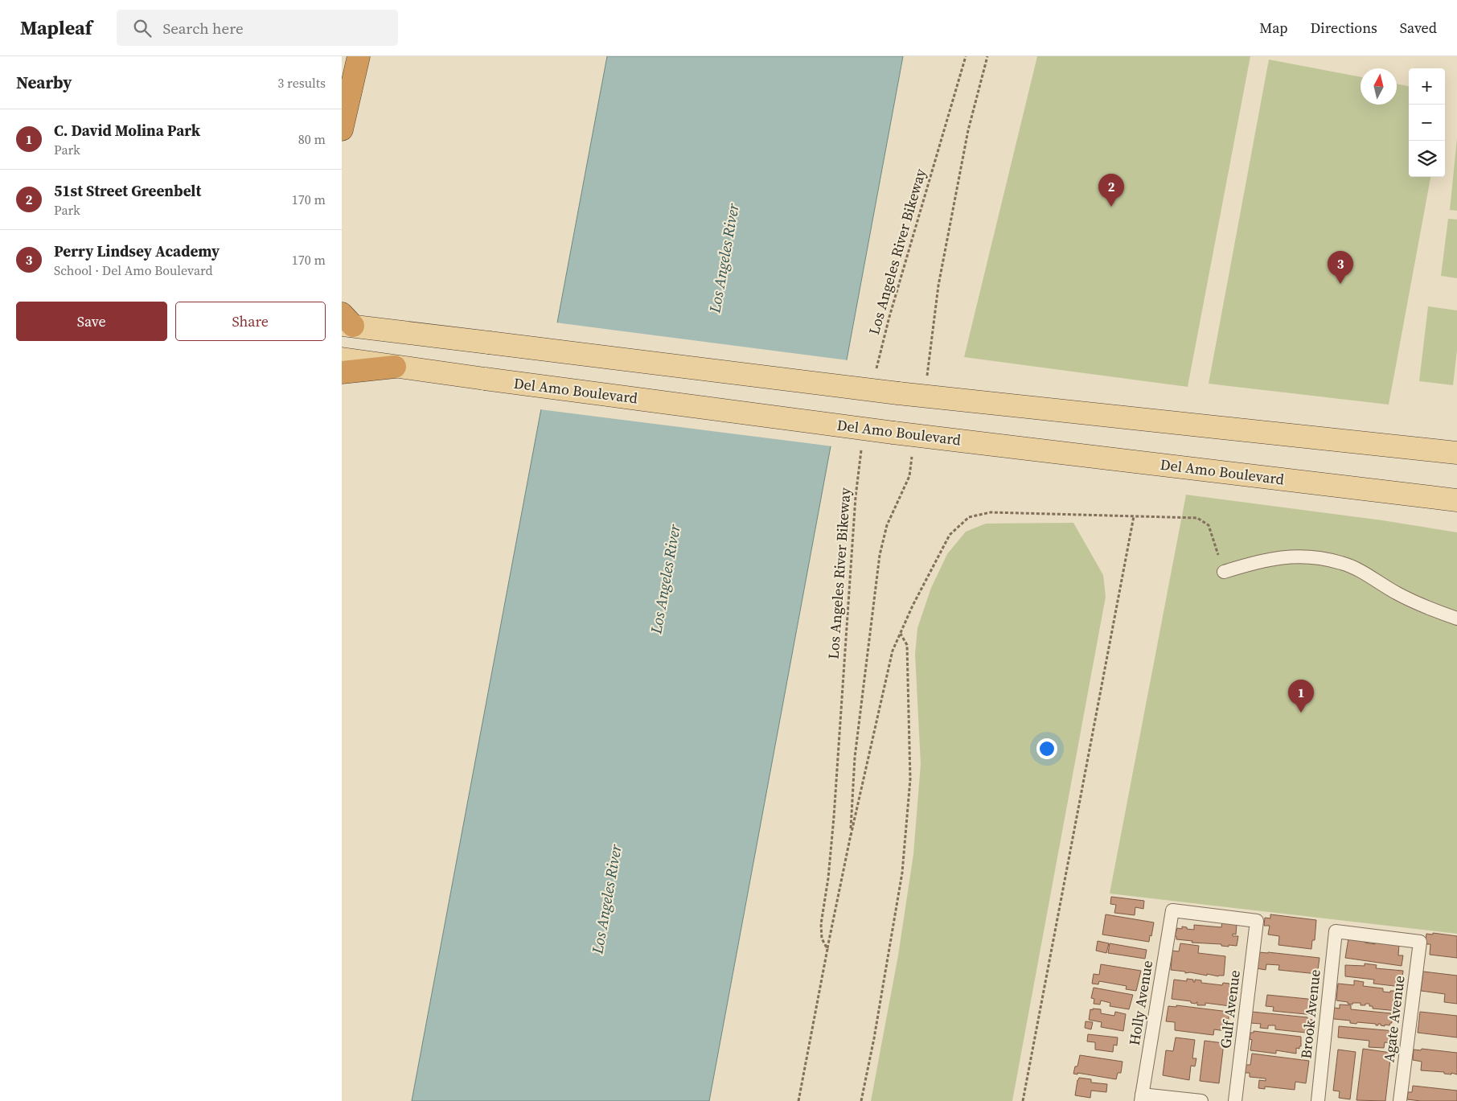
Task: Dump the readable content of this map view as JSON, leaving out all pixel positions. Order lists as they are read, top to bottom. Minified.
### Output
{"streets":{"main road":["Del Amo Boulevard"],"lane":["Holly Avenue","Gulf Avenue","Brook Avenue","Agate Avenue"],"path":["Los Angeles River Bikeway"]},"crossings":[["Holly Avenue","Gulf Avenue"],["Brook Avenue","Agate Avenue"]],"water":["Los Angeles River"],"north":"top","page":{"header":"Mapleaf","search":"Search here","nav":["Map","Directions","Saved"],"heading":["Nearby","3 results"],"map_buttons":["+","−"],"list":[{"mark":"1","name":"C. David Molina Park","note":"Park","value":"80 m"},{"mark":"2","name":"51st Street Greenbelt","note":"Park","value":"170 m"},{"mark":"3","name":"Perry Lindsey Academy","note":"School · Del Amo Boulevard","value":"170 m"}],"pins":["2","3","1"],"buttons":["Save","Share"]}}
